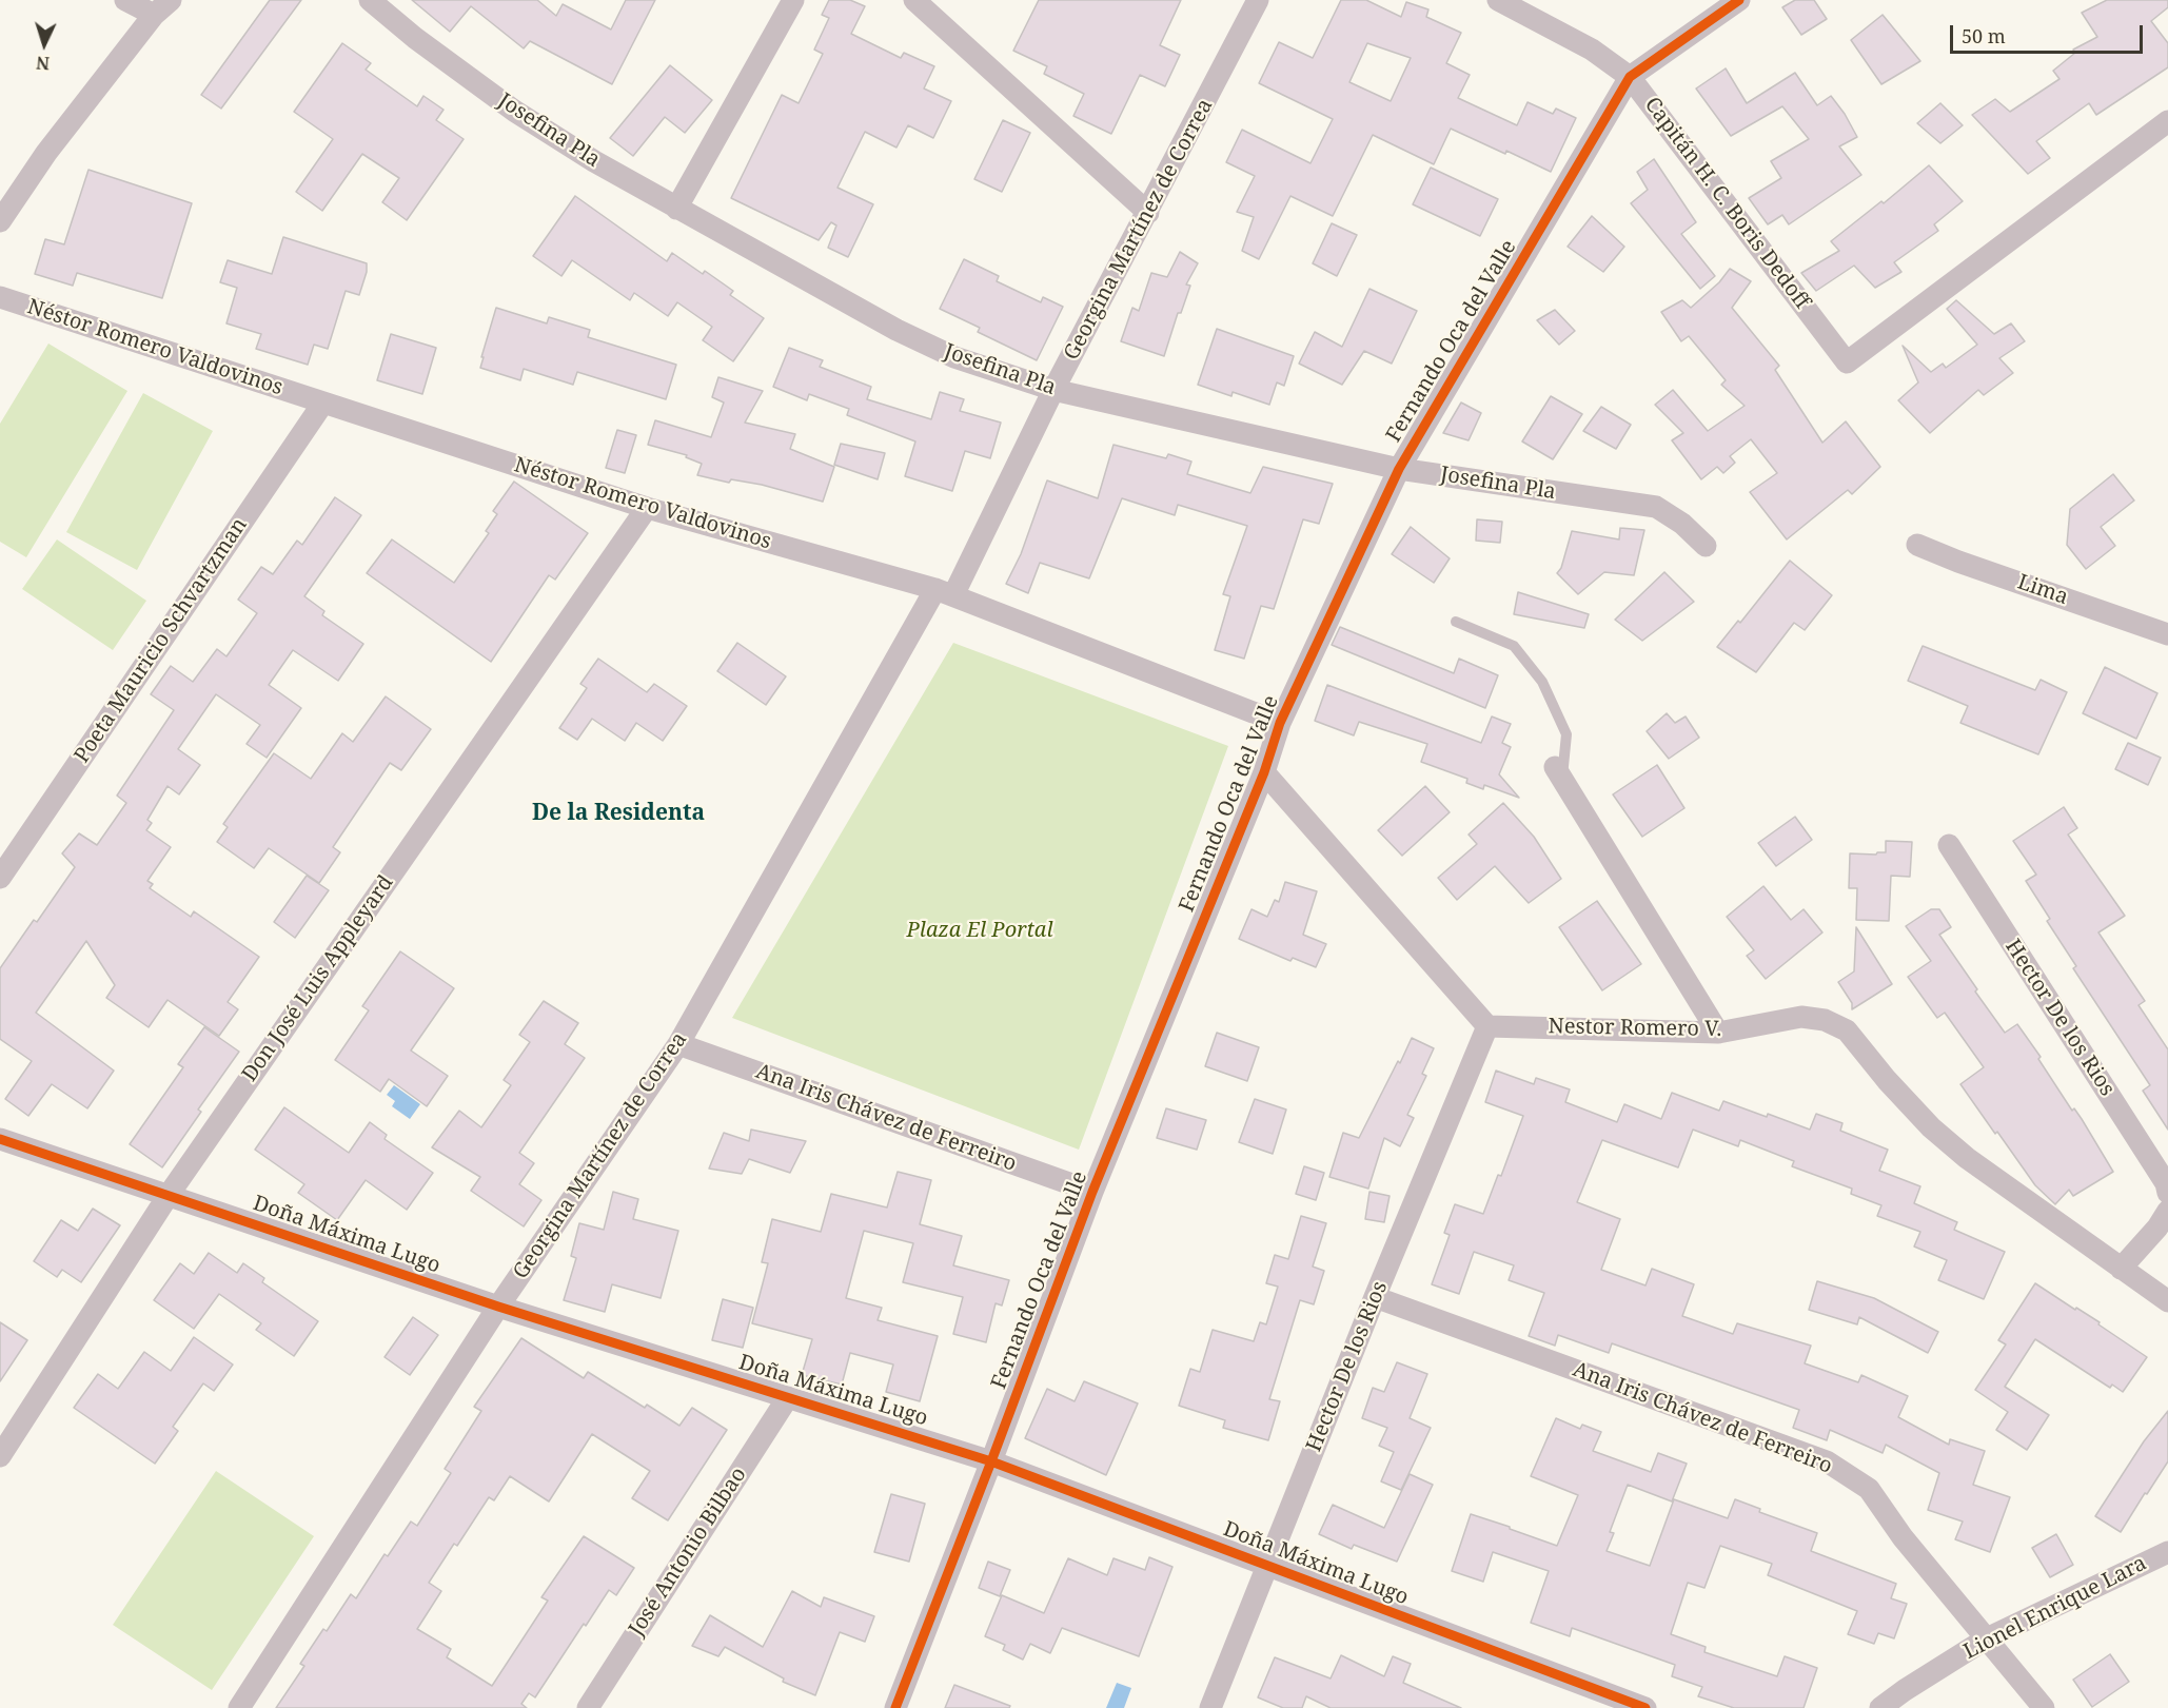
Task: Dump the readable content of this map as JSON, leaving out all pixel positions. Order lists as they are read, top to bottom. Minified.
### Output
{"streets":{"street":["Josefina Pla","Capitán H. C. Boris Dedoff","Georgina Martínez de Correa","Fernando Oca del Valle","Néstor Romero Valdovinos","Lima","Poeta Mauricio Schvartzman","Don José Luis Appleyard","Hector De los Rios","Nestor Romero V.","Ana Iris Chávez de Ferreiro","Doña Máxima Lugo","José Antonio Bilbao","Lionel Enrique Lara"]},"crossings":[["Josefina Pla","Georgina Martínez de Correa"],["Josefina Pla","Fernando Oca del Valle"],["Capitán H. C. Boris Dedoff","Fernando Oca del Valle"],["Georgina Martínez de Correa","Néstor Romero Valdovinos"],["Georgina Martínez de Correa","Ana Iris Chávez de Ferreiro"],["Georgina Martínez de Correa","Doña Máxima Lugo"],["Fernando Oca del Valle","Néstor Romero Valdovinos"],["Fernando Oca del Valle","Ana Iris Chávez de Ferreiro"],["Fernando Oca del Valle","Doña Máxima Lugo"],["Néstor Romero Valdovinos","Poeta Mauricio Schvartzman"],["Néstor Romero Valdovinos","Don José Luis Appleyard"],["Don José Luis Appleyard","Doña Máxima Lugo"],["Hector De los Rios","Nestor Romero V."],["Hector De los Rios","Ana Iris Chávez de Ferreiro"],["Hector De los Rios","Doña Máxima Lugo"],["Ana Iris Chávez de Ferreiro","Lionel Enrique Lara"],["Doña Máxima Lugo","José Antonio Bilbao"]],"districts":["De la Residenta"],"parks":["Plaza El Portal"],"scale_bar":"50 m","north":"bottom"}
